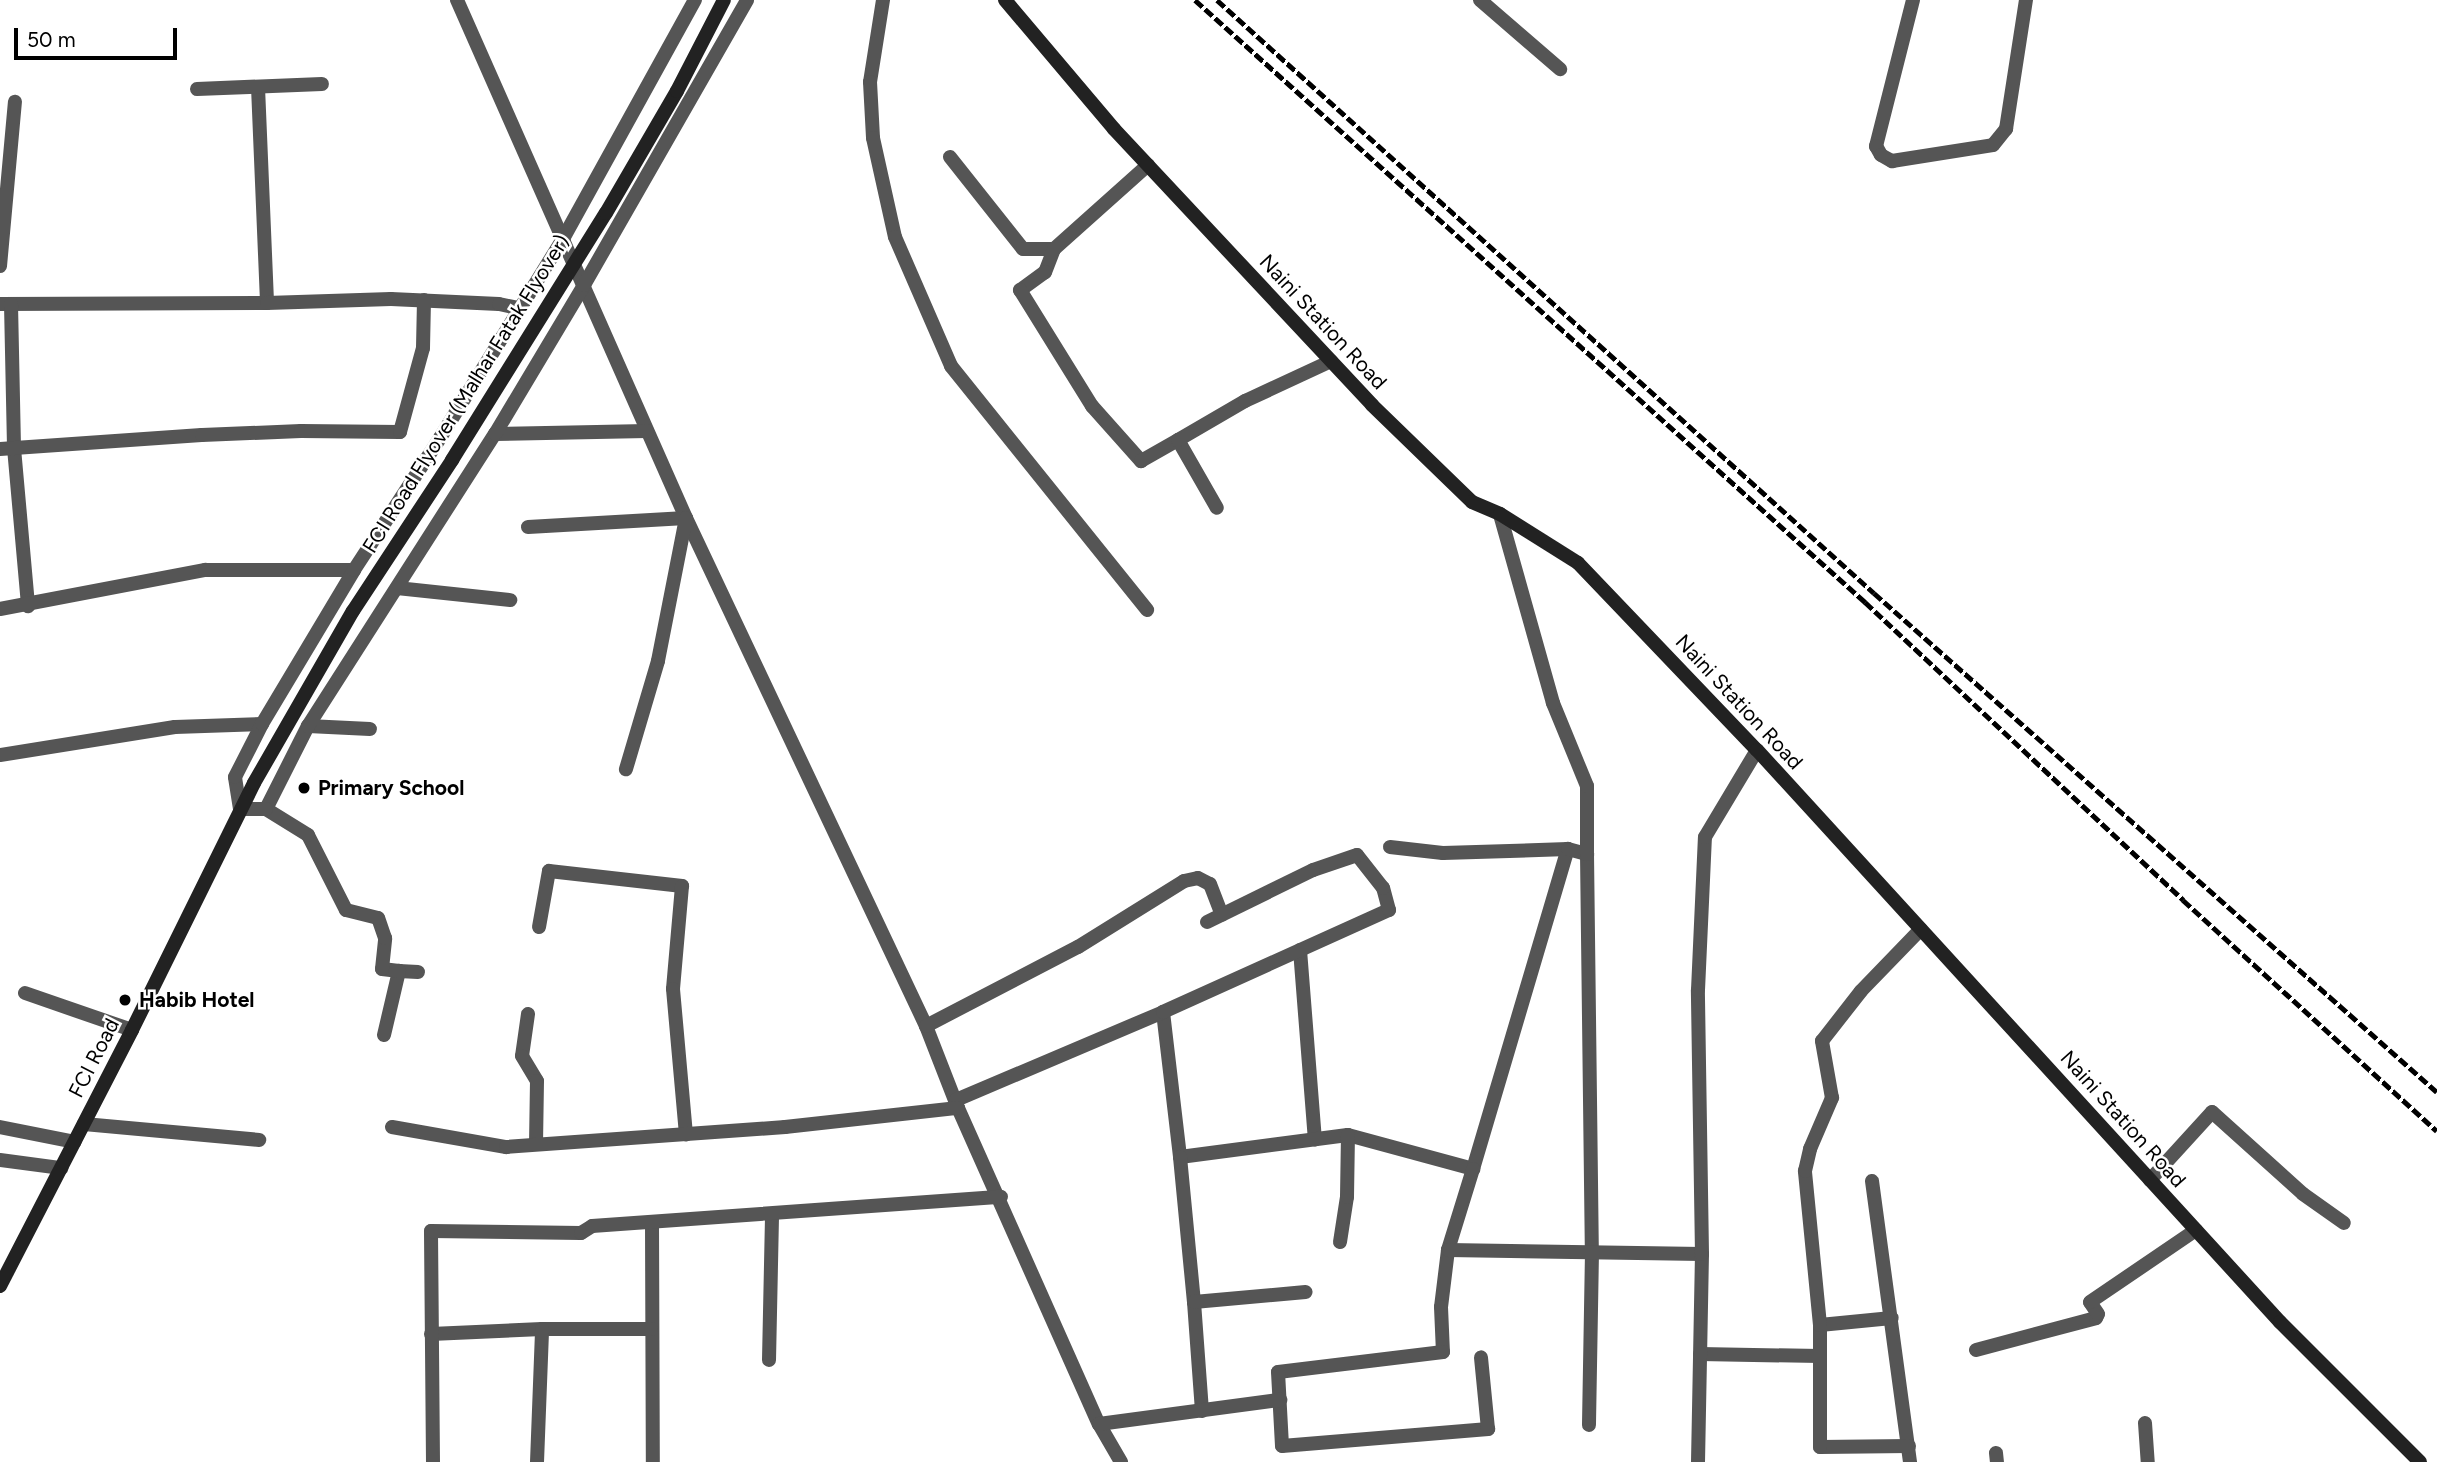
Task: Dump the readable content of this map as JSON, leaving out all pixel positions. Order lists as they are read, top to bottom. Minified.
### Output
{"streets":{"street":["Naini Station Road","FCI Road Flyover (Malhar Fatak Flyover)","FCI Road"]},"crossings":[["FCI Road Flyover (Malhar Fatak Flyover)","FCI Road"]],"places":["Primary School","Habib Hotel"],"scale_bar":"50 m"}
